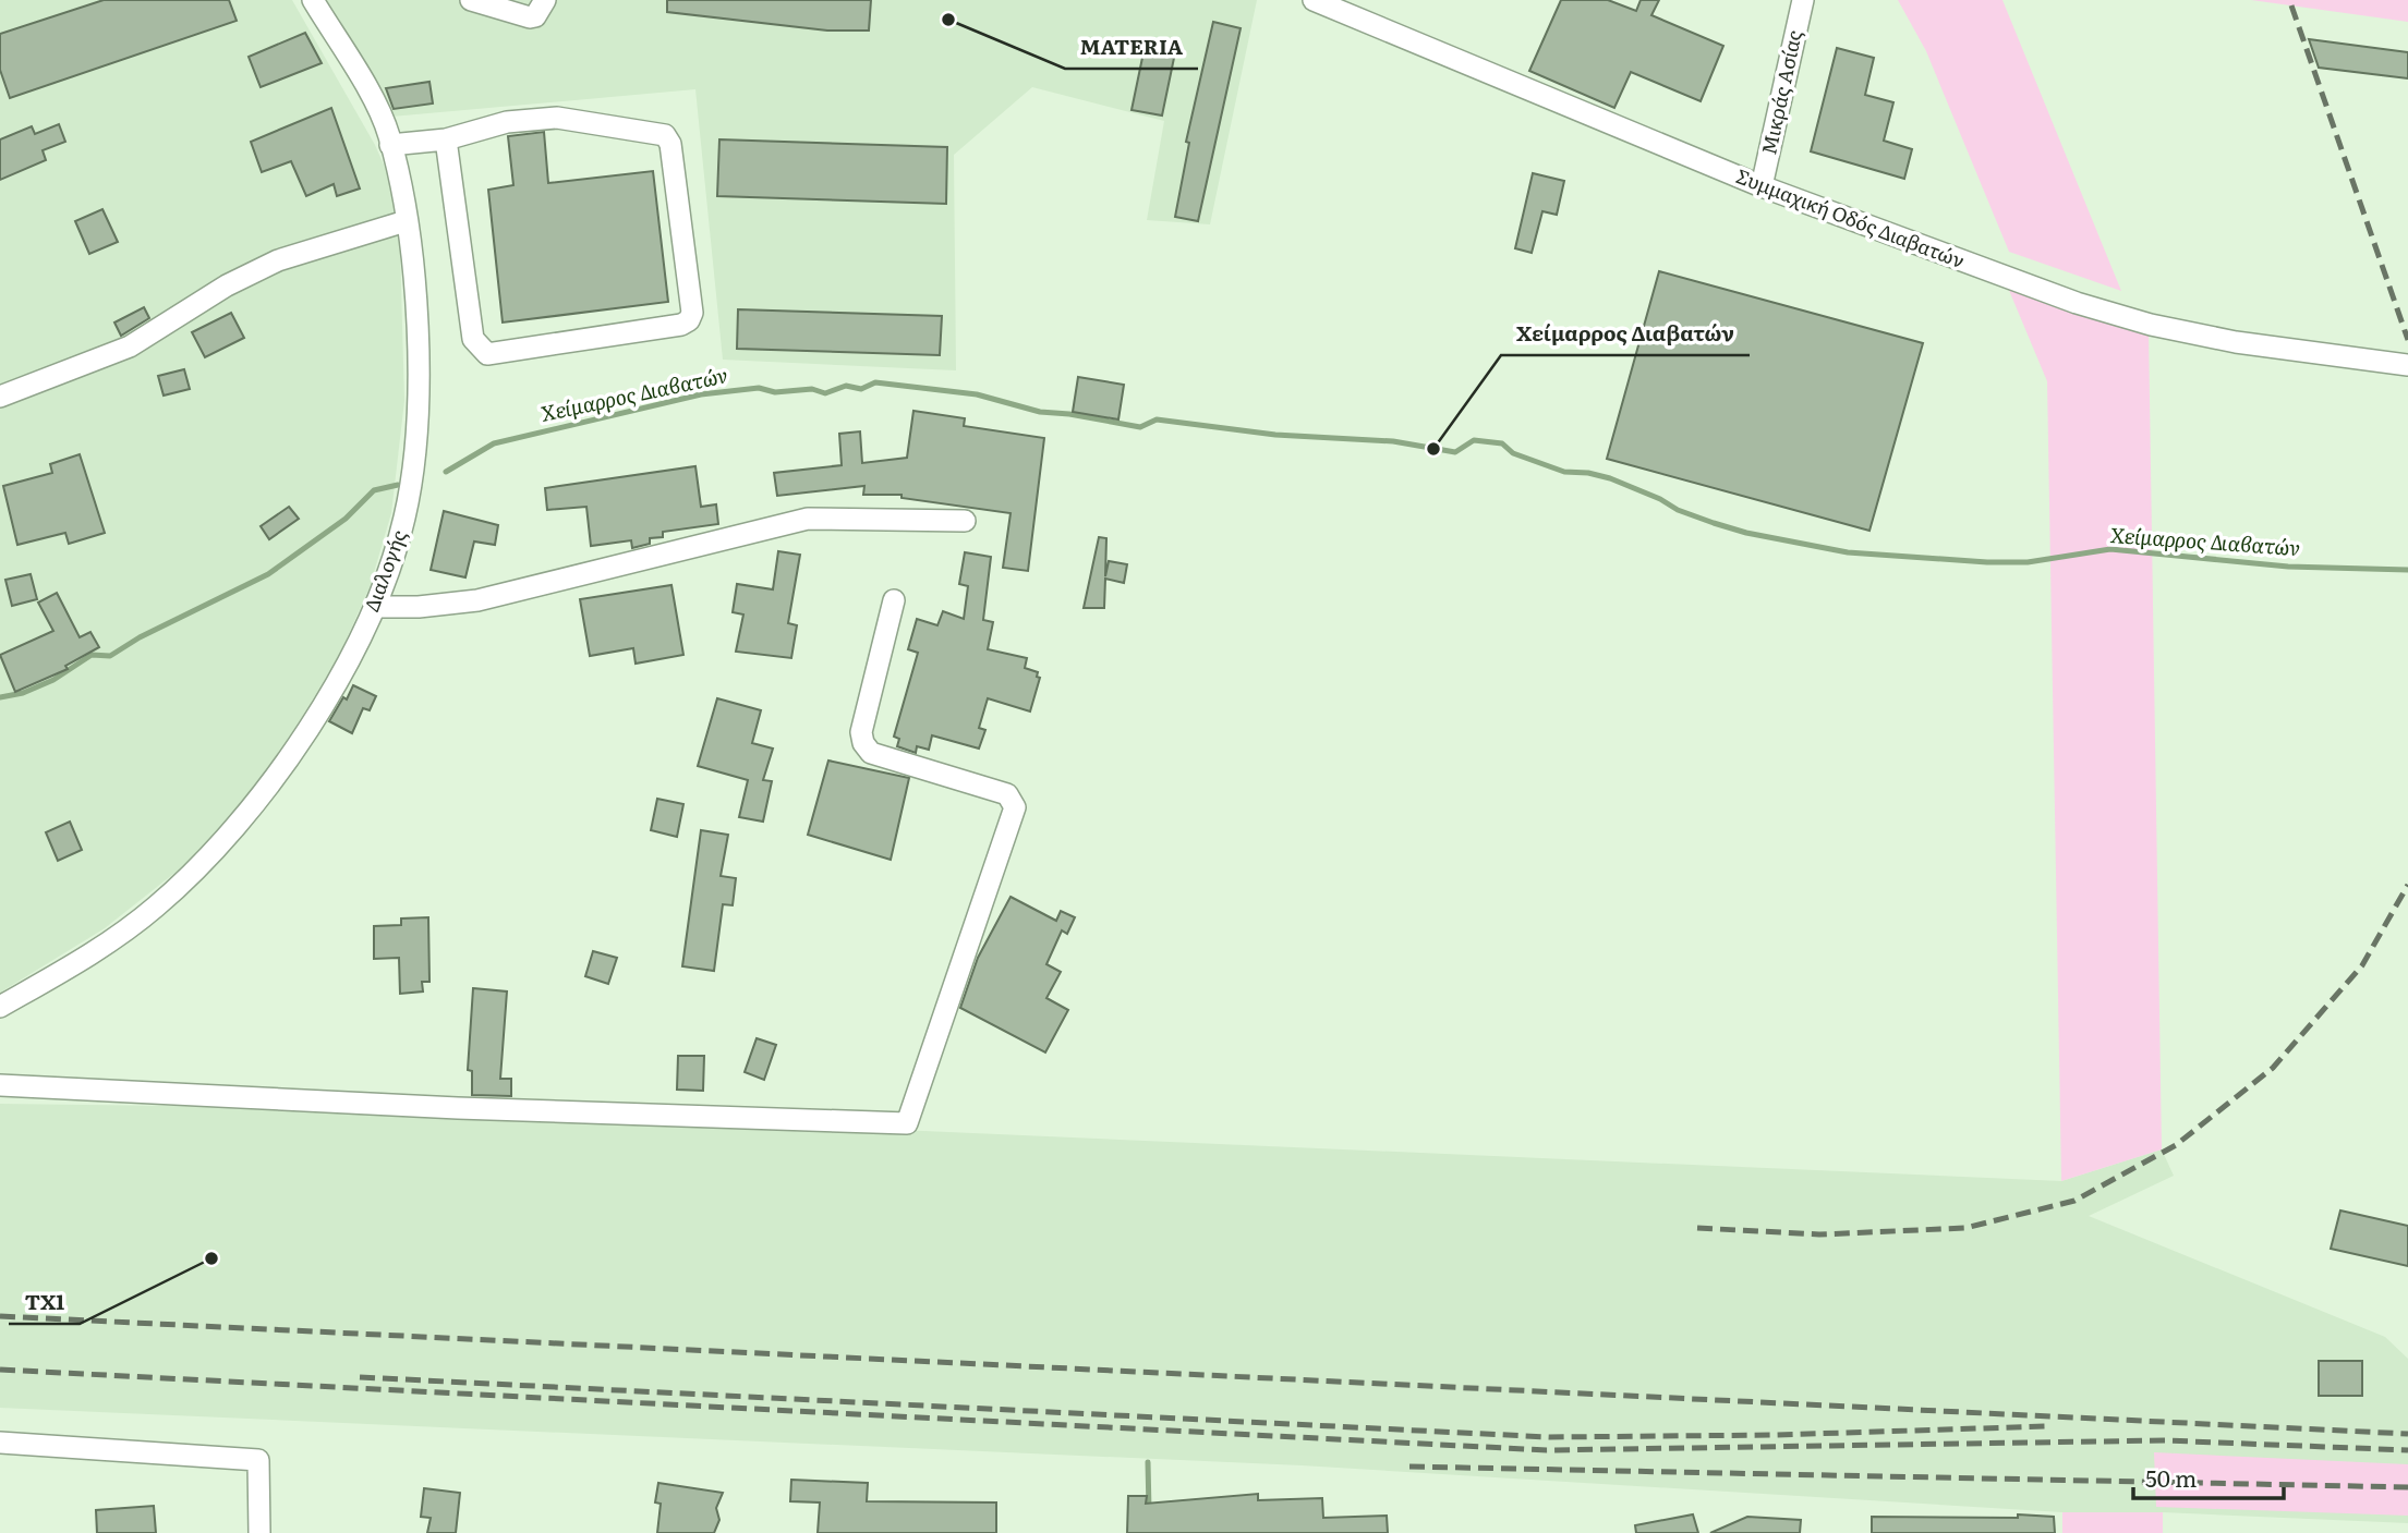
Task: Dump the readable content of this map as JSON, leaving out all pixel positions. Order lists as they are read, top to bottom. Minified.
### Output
{"streets":{"street":["Μικράς Ασίας","Συμμαχική Οδός Διαβατών","Διαλογής"]},"crossings":[["Μικράς Ασίας","Συμμαχική Οδός Διαβατών"]],"water":["Χείμαρρος Διαβατών"],"places":["MATERIA","Χείμαρρος Διαβατών","ΤΧ1"],"scale_bar":"50 m"}
